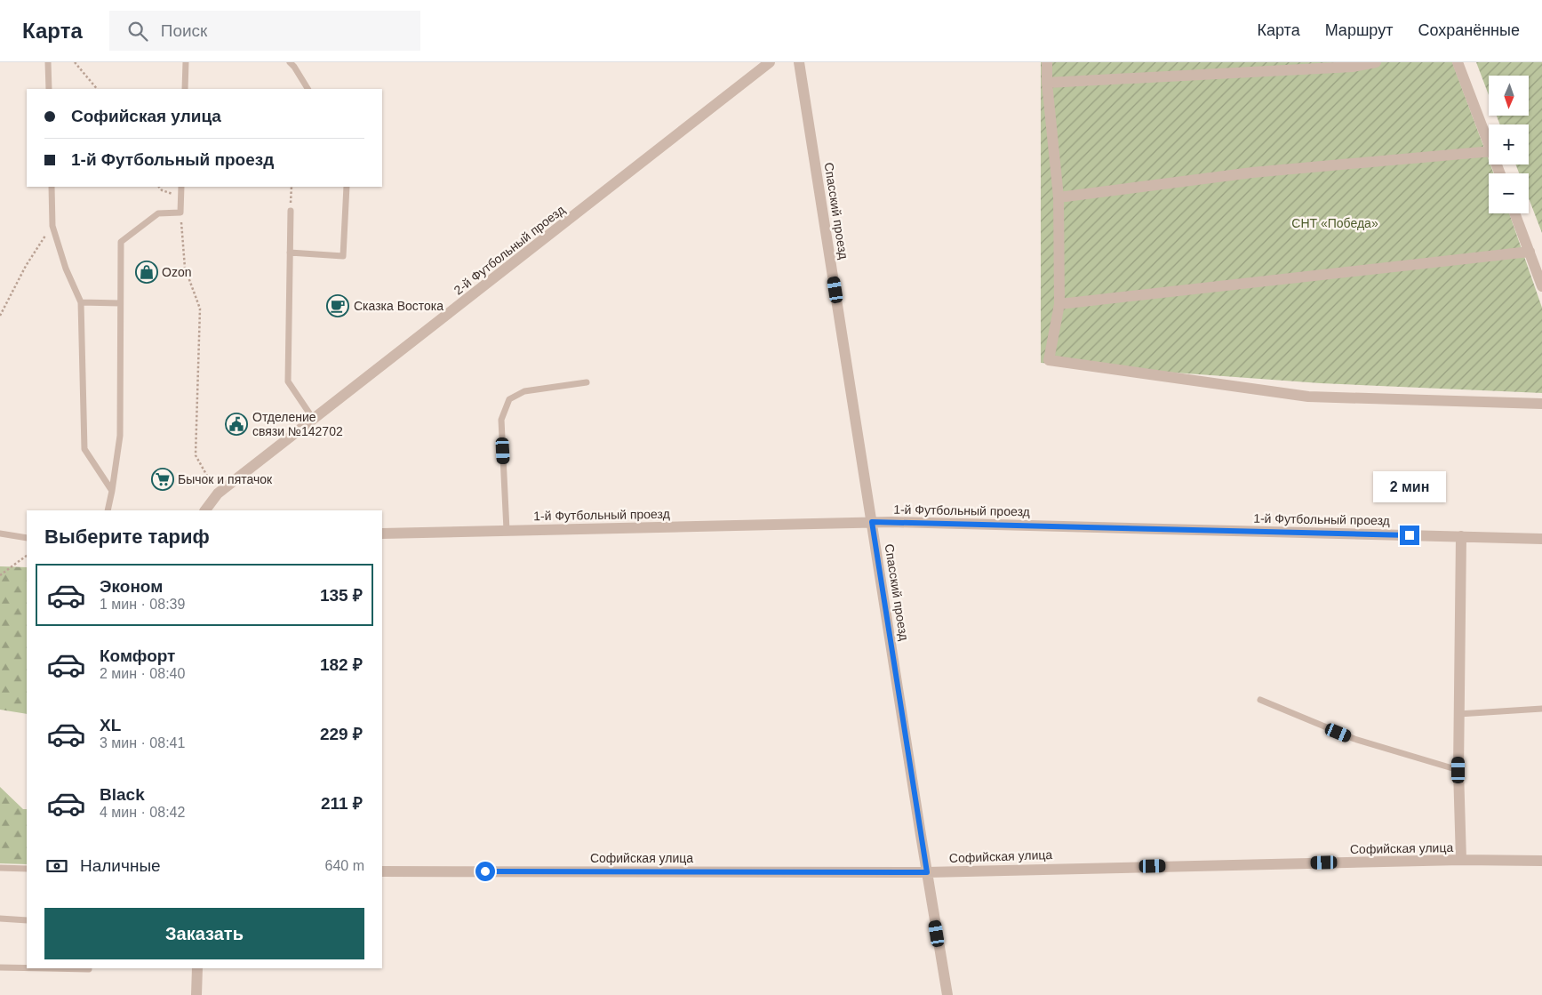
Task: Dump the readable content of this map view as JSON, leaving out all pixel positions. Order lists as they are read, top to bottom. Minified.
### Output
{"streets":{"street":["Спасский проезд","2-й Футбольный проезд","1-й Футбольный проезд","Софийская улица"]},"crossings":[["Спасский проезд","1-й Футбольный проезд"],["Спасский проезд","Софийская улица"]],"parks":["СНТ «Победа»"],"places":{"shop":["Ozon"],"cafe":["Сказка Востока"],"public building":["Отделение связи №142702"],"supermarket":["Бычок и пятачок"]},"north":"bottom","page":{"header":"Карта","search":"Поиск","nav":["Карта","Маршрут","Сохранённые"],"map_buttons":["+","−"],"banner":["Софийская улица","1-й Футбольный проезд"],"bubble":"2 мин","heading":"Выберите тариф","list":[{"name":"Эконом","note":"1 мин · 08:39","value":"135 ₽"},{"name":"Комфорт","note":"2 мин · 08:40","value":"182 ₽"},{"name":"XL","note":"3 мин · 08:41","value":"229 ₽"},{"name":"Black","note":"4 мин · 08:42","value":"211 ₽"}],"pay":["Наличные","640 m"],"buttons":"Заказать"}}
